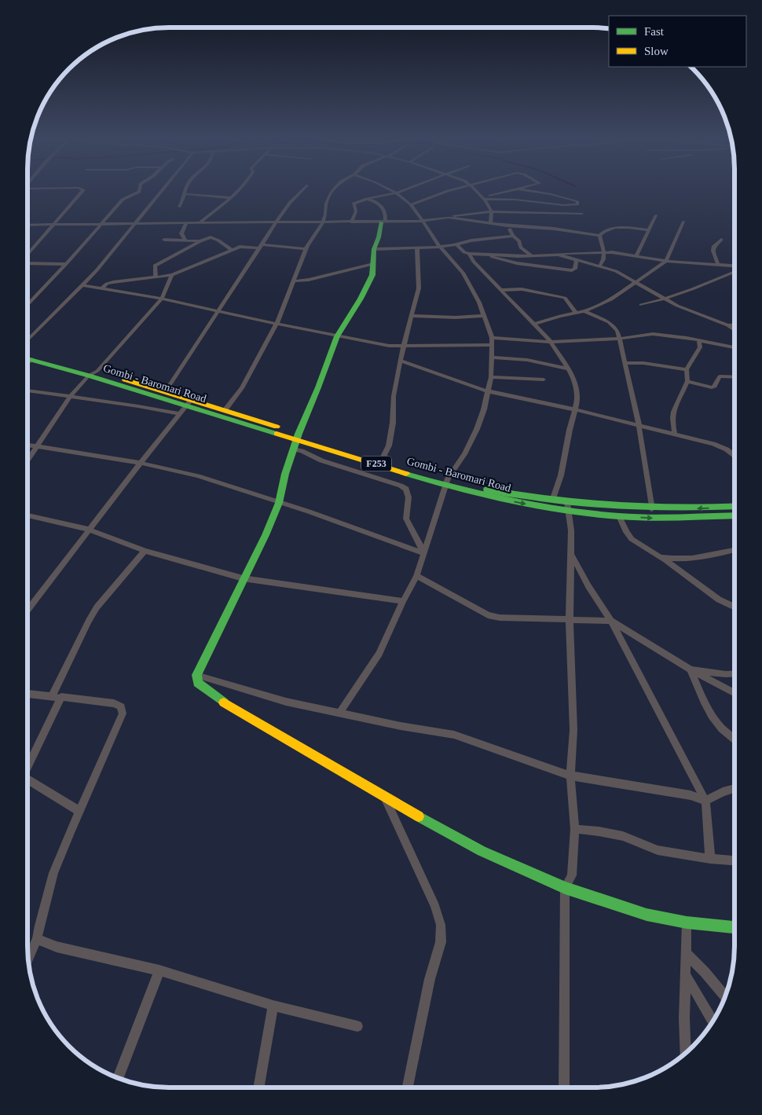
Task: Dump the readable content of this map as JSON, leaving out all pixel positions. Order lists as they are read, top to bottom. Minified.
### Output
{"streets":{"main road":["Gombi - Baromari Road","F253"]},"legend":["Fast","Slow"]}
